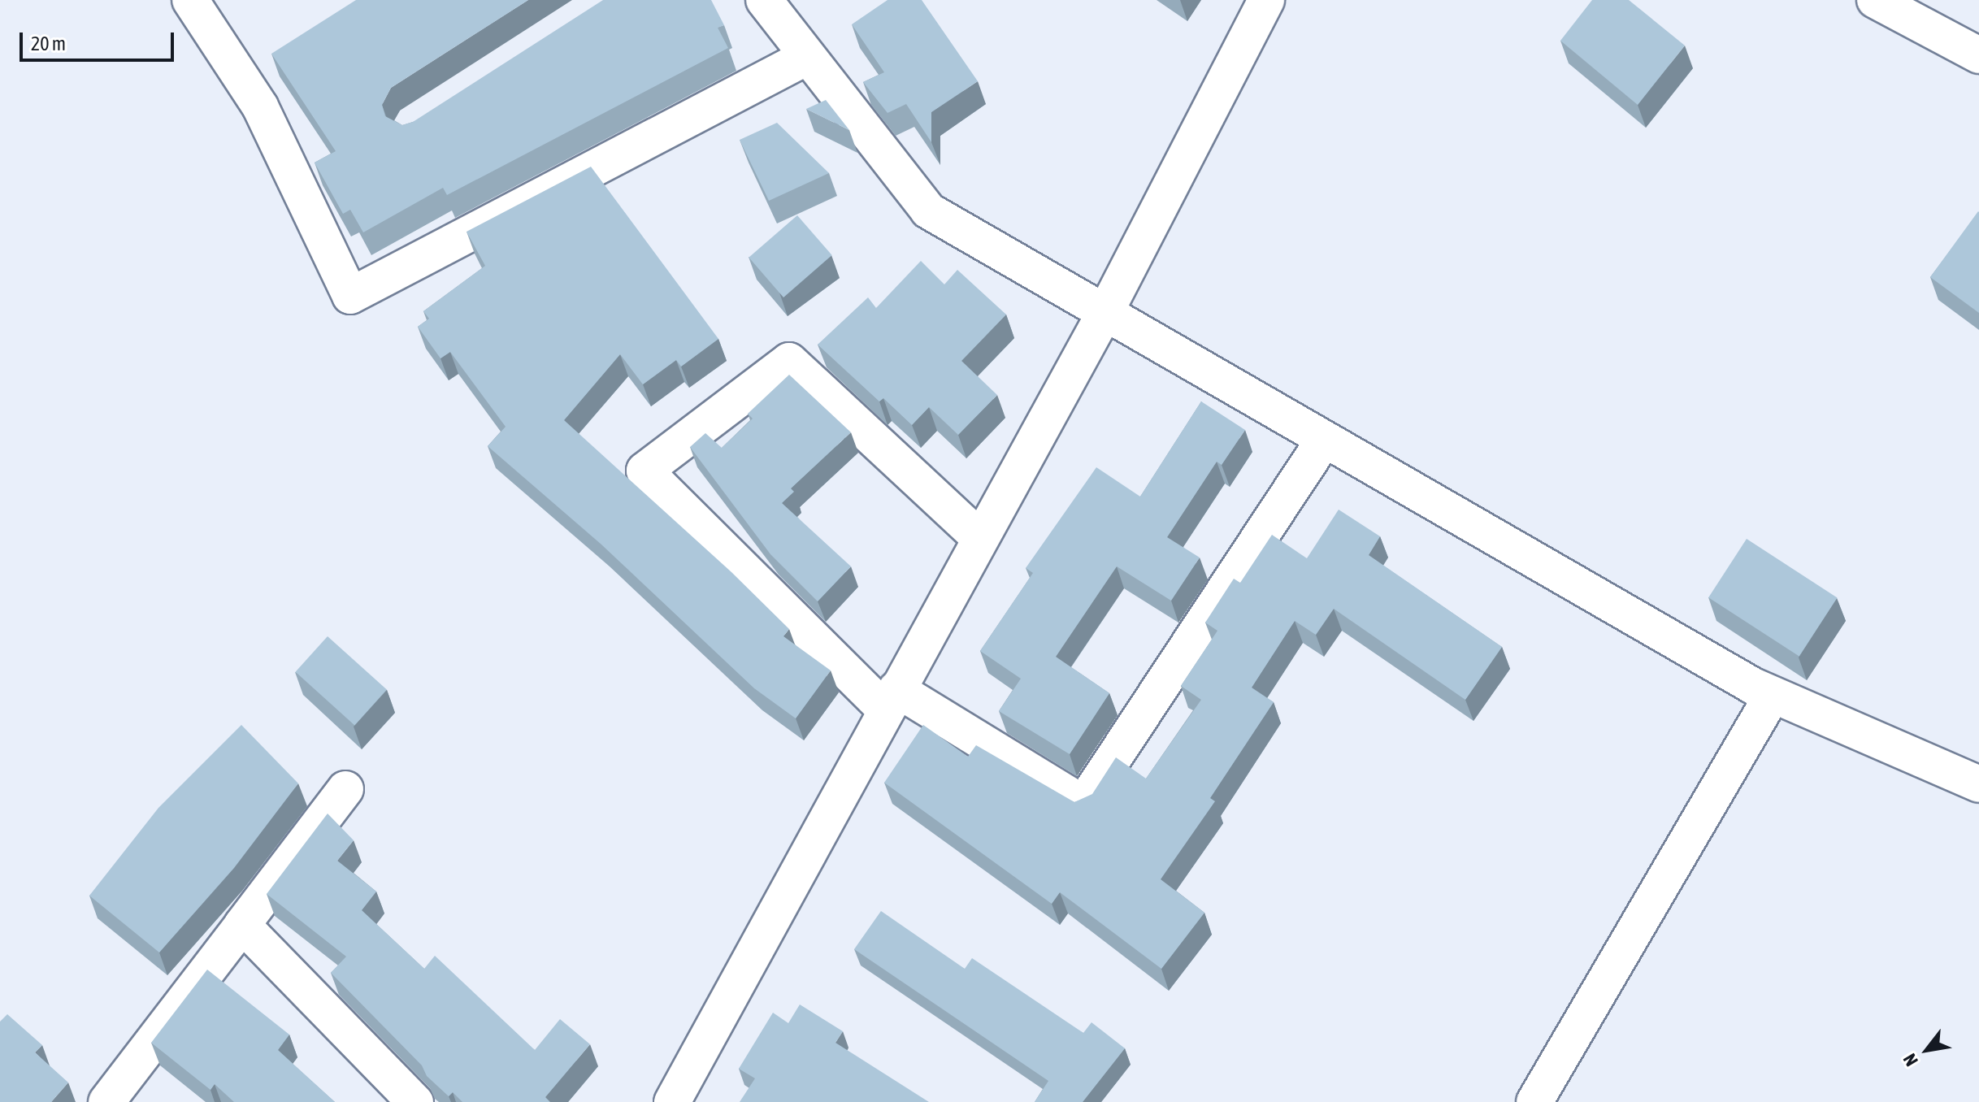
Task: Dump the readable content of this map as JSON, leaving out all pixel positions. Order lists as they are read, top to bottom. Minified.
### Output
{"scale_bar":"20 m","north":"bottom left"}
